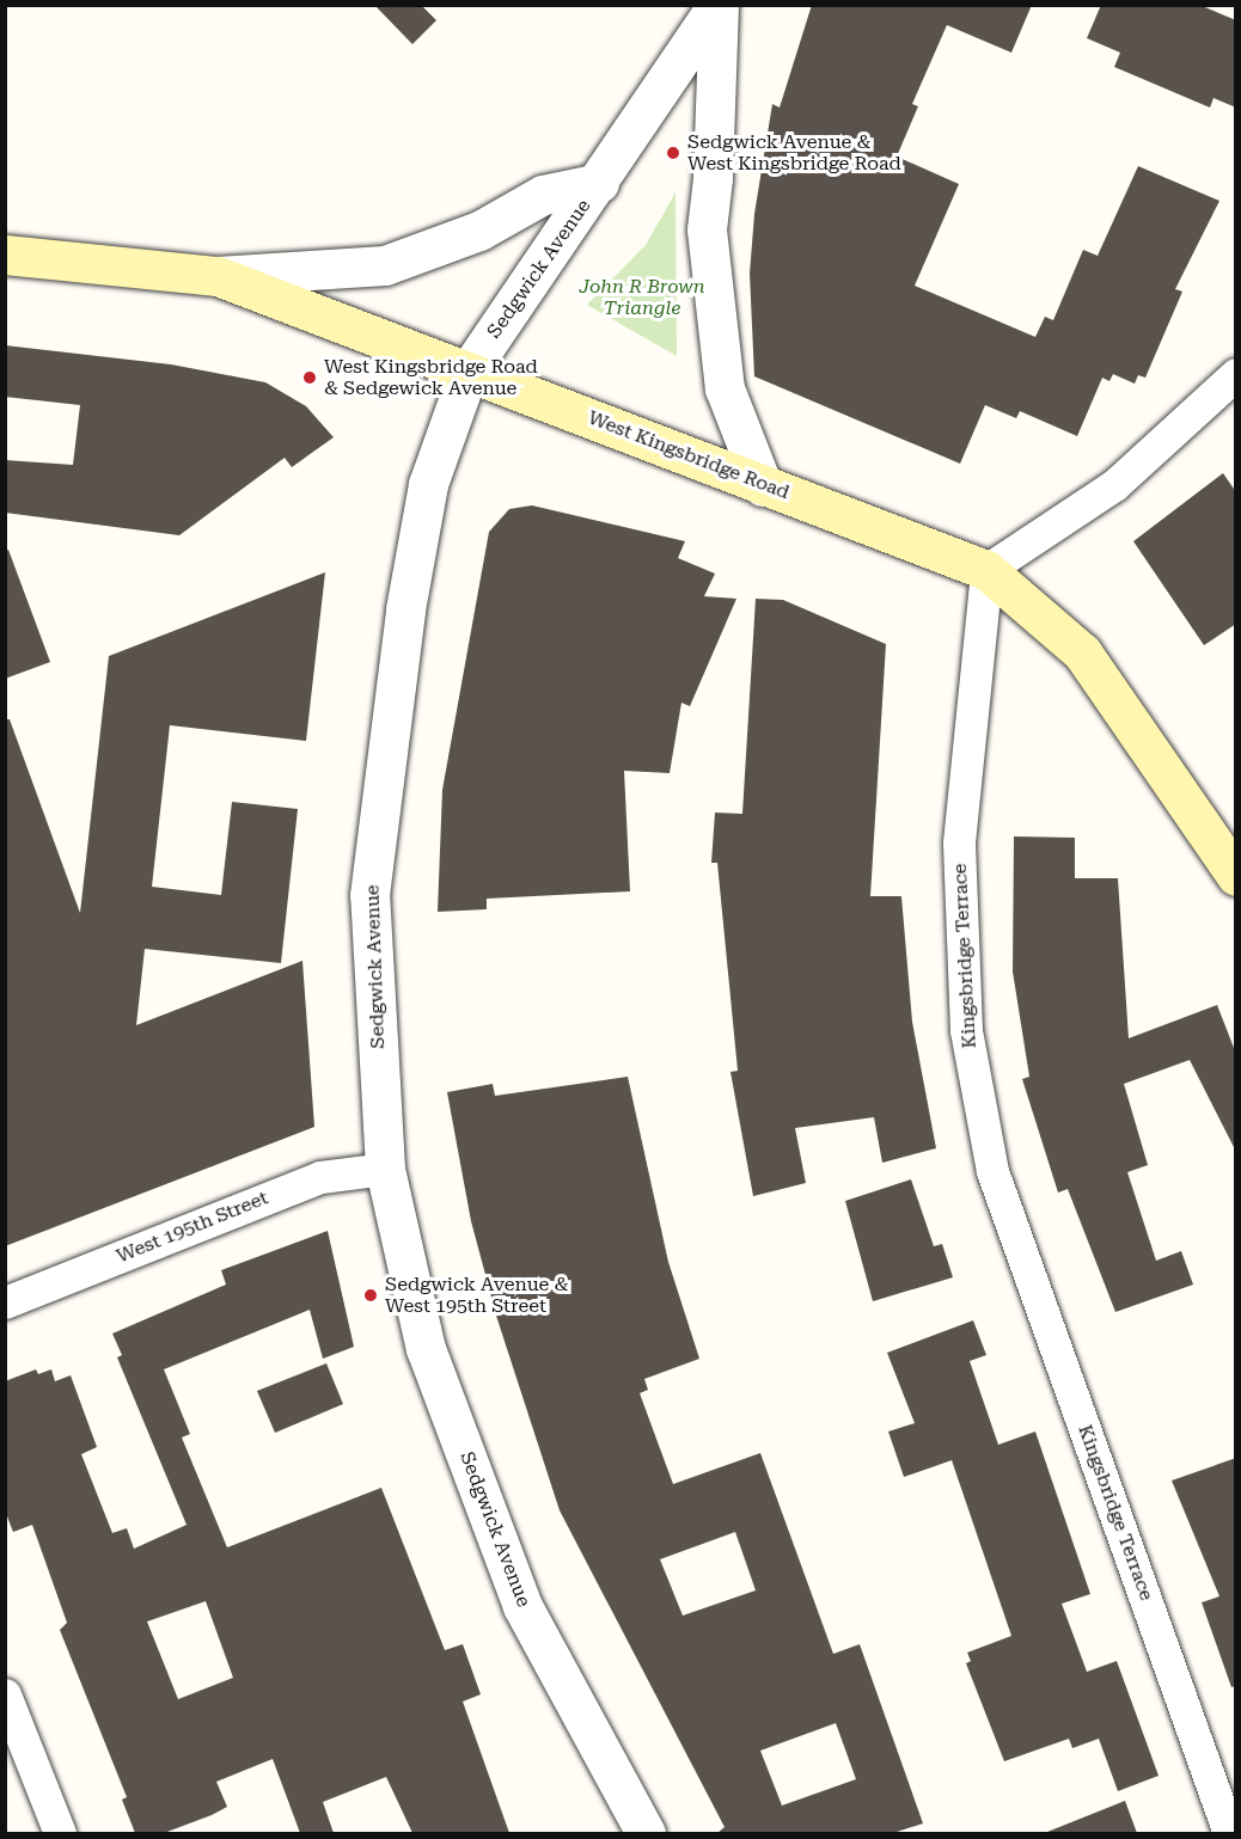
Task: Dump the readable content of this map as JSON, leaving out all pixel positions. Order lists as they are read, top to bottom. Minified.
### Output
{"streets":{"main road":["West Kingsbridge Road"],"street":["Sedgwick Avenue","Kingsbridge Terrace","West 195th Street"]},"crossings":[["Sedgwick Avenue","West Kingsbridge Road"],["Sedgwick Avenue","West 195th Street"],["West Kingsbridge Road","Kingsbridge Terrace"]],"parks":["John R Brown Triangle"],"places":["Sedgwick Avenue & West Kingsbridge Road","West Kingsbridge Road & Sedgewick Avenue","Sedgwick Avenue & West 195th Street"]}
